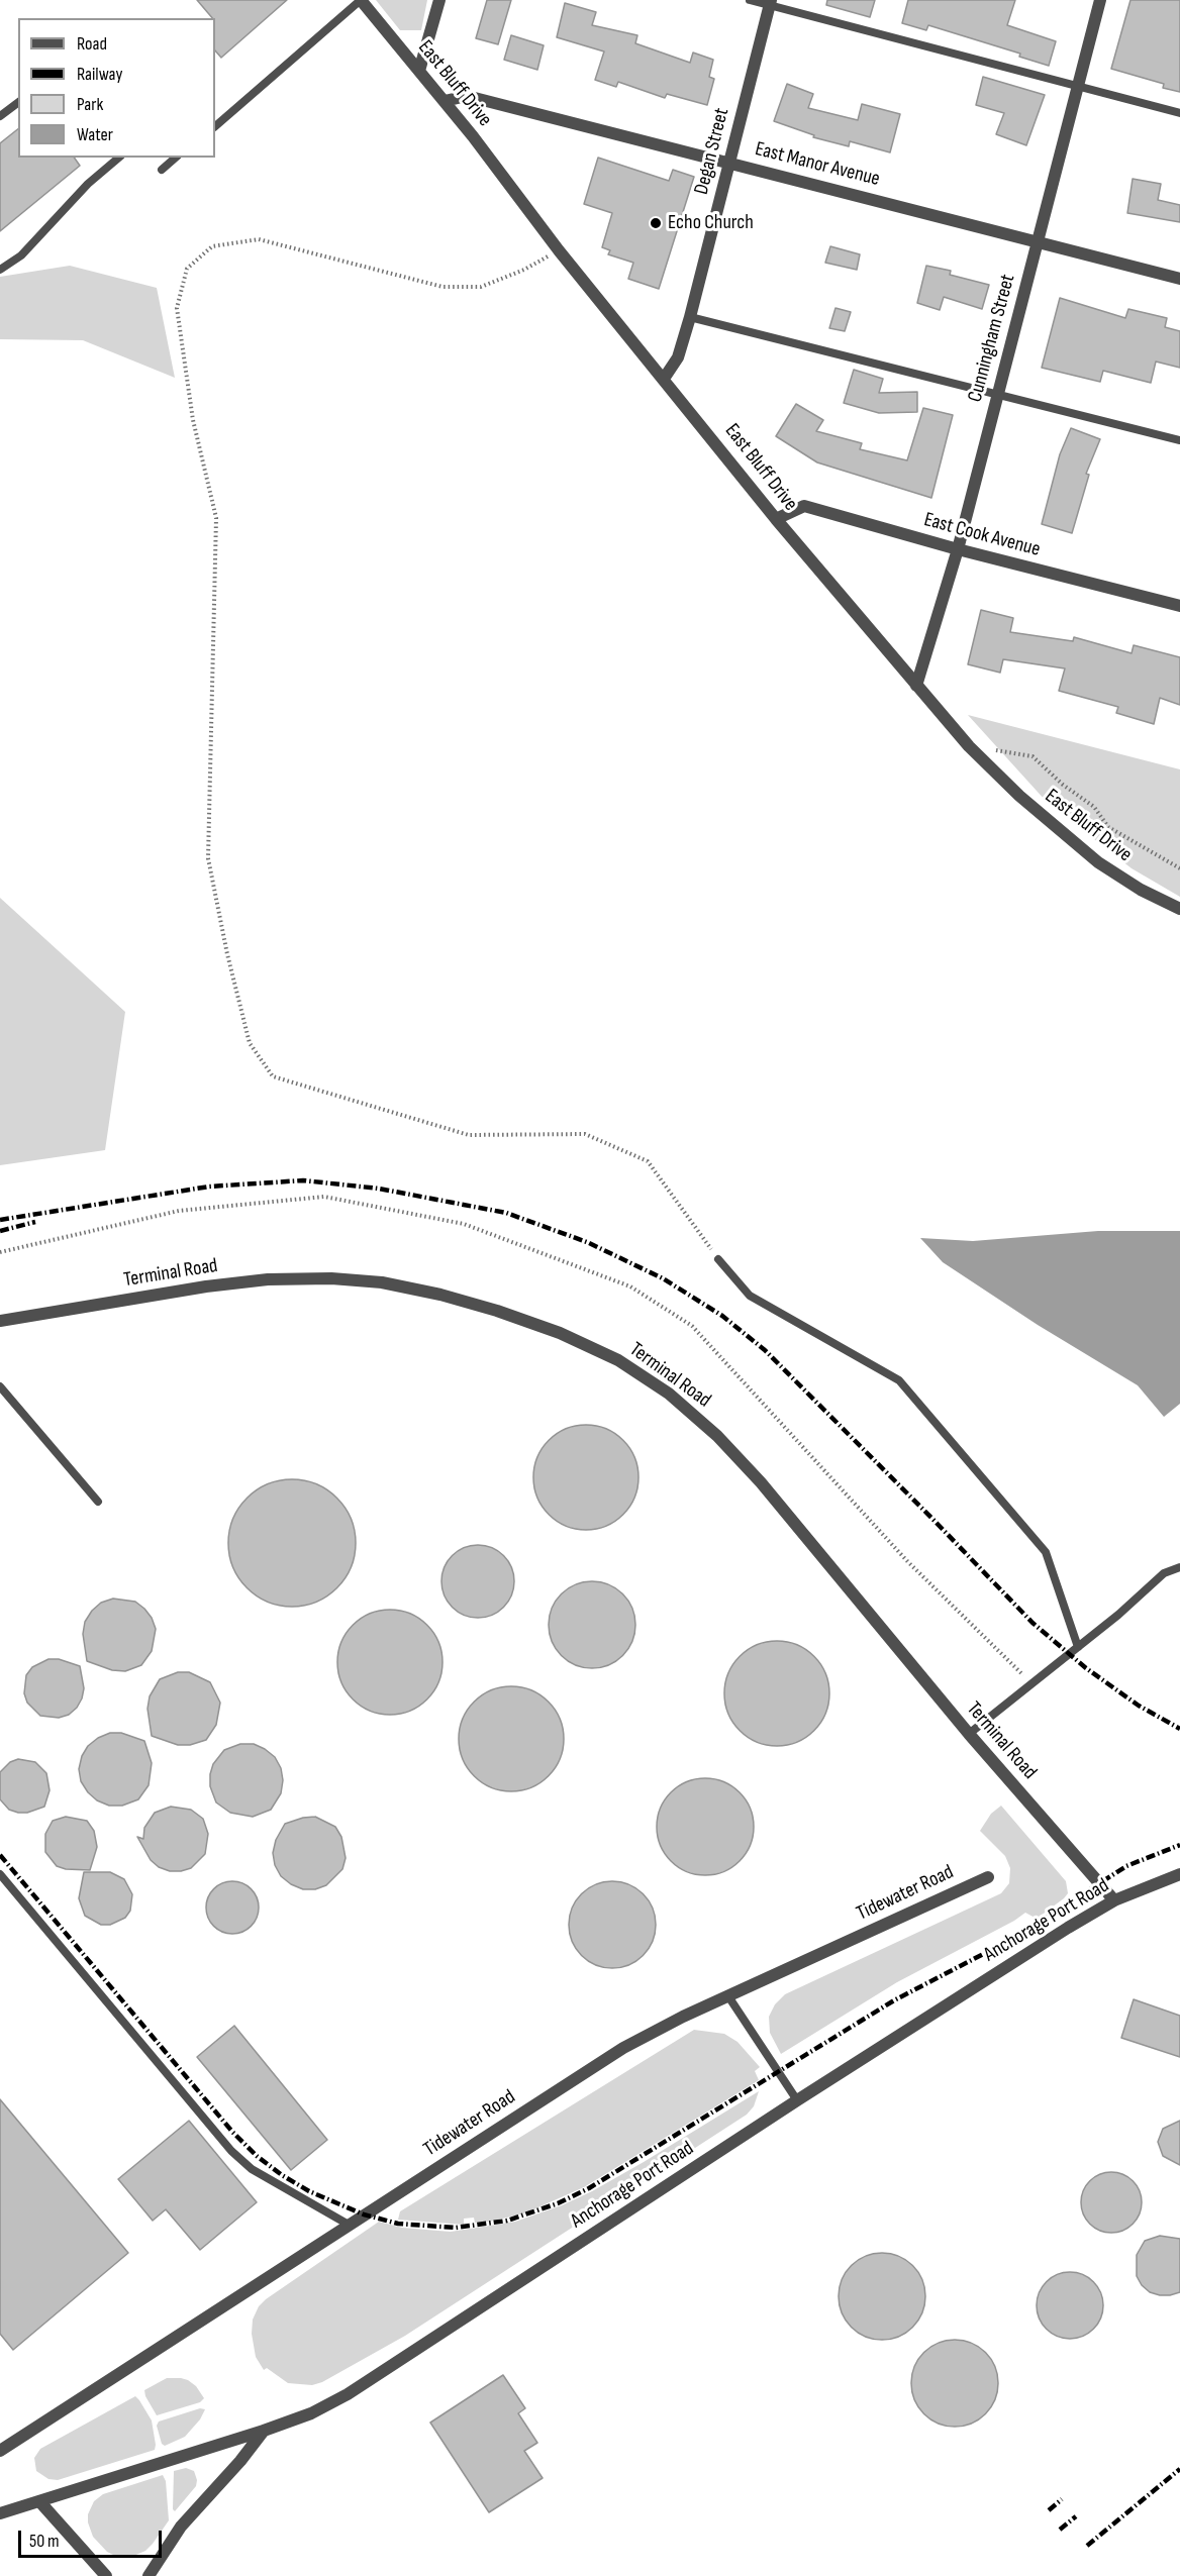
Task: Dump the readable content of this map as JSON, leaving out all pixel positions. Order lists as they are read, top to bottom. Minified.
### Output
{"streets":{"street":["East Bluff Drive","Degan Street","East Manor Avenue","Cunningham Street","East Cook Avenue","Terminal Road","Tidewater Road","Anchorage Port Road"]},"crossings":[["East Bluff Drive","Degan Street"],["East Bluff Drive","East Manor Avenue"],["East Bluff Drive","Cunningham Street"],["East Bluff Drive","East Cook Avenue"],["Degan Street","East Manor Avenue"],["East Manor Avenue","Cunningham Street"],["Cunningham Street","East Cook Avenue"],["Terminal Road","Anchorage Port Road"]],"places":["Echo Church"],"legend":["Road","Railway","Park","Water"],"scale_bar":"50 m"}
